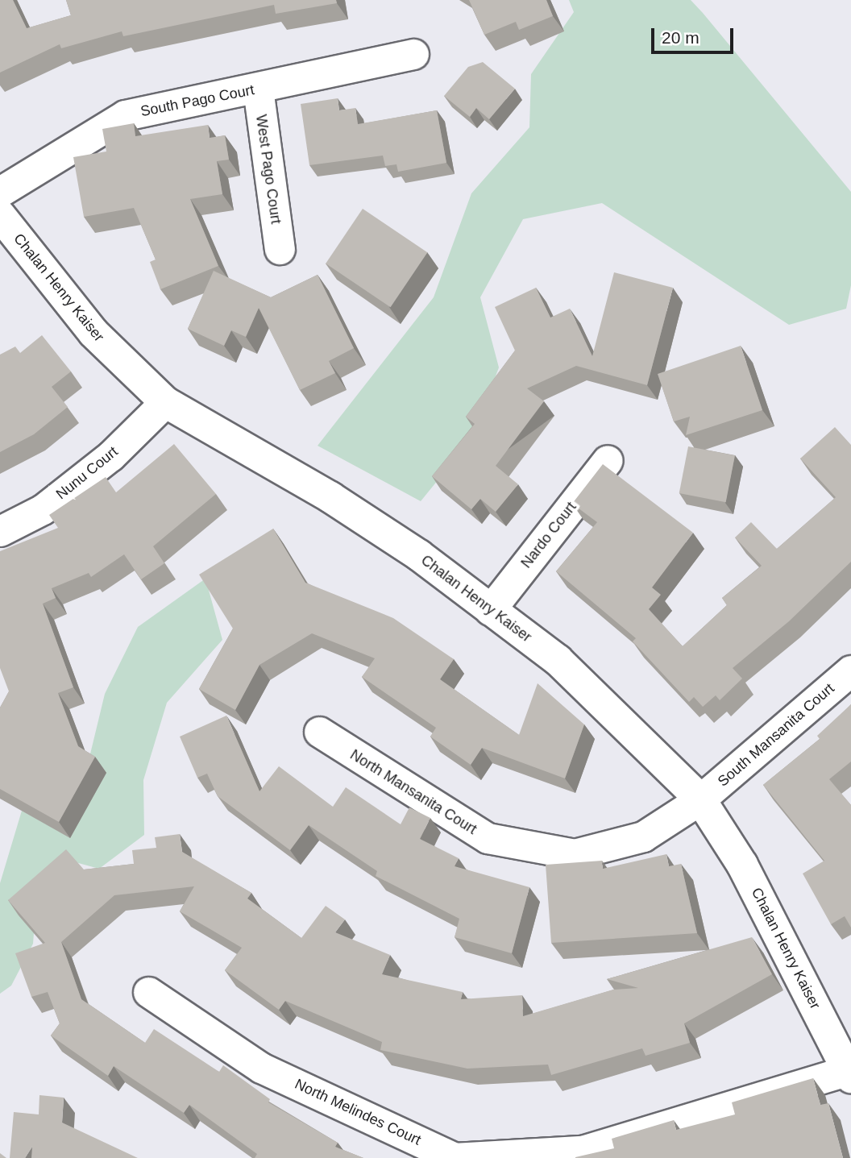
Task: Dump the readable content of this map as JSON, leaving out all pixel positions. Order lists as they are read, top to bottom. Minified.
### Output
{"streets":{"street":["South Pago Court","West Pago Court","Chalan Henry Kaiser","Nunu Court","Nardo Court","South Mansanita Court","North Mansanita Court","North Melindes Court"]},"crossings":[["South Pago Court","West Pago Court"],["Chalan Henry Kaiser","Nunu Court"],["Chalan Henry Kaiser","Nardo Court"],["Chalan Henry Kaiser","South Mansanita Court"],["Chalan Henry Kaiser","North Mansanita Court"],["Chalan Henry Kaiser","North Melindes Court"],["South Mansanita Court","North Mansanita Court"]],"scale_bar":"20 m"}
